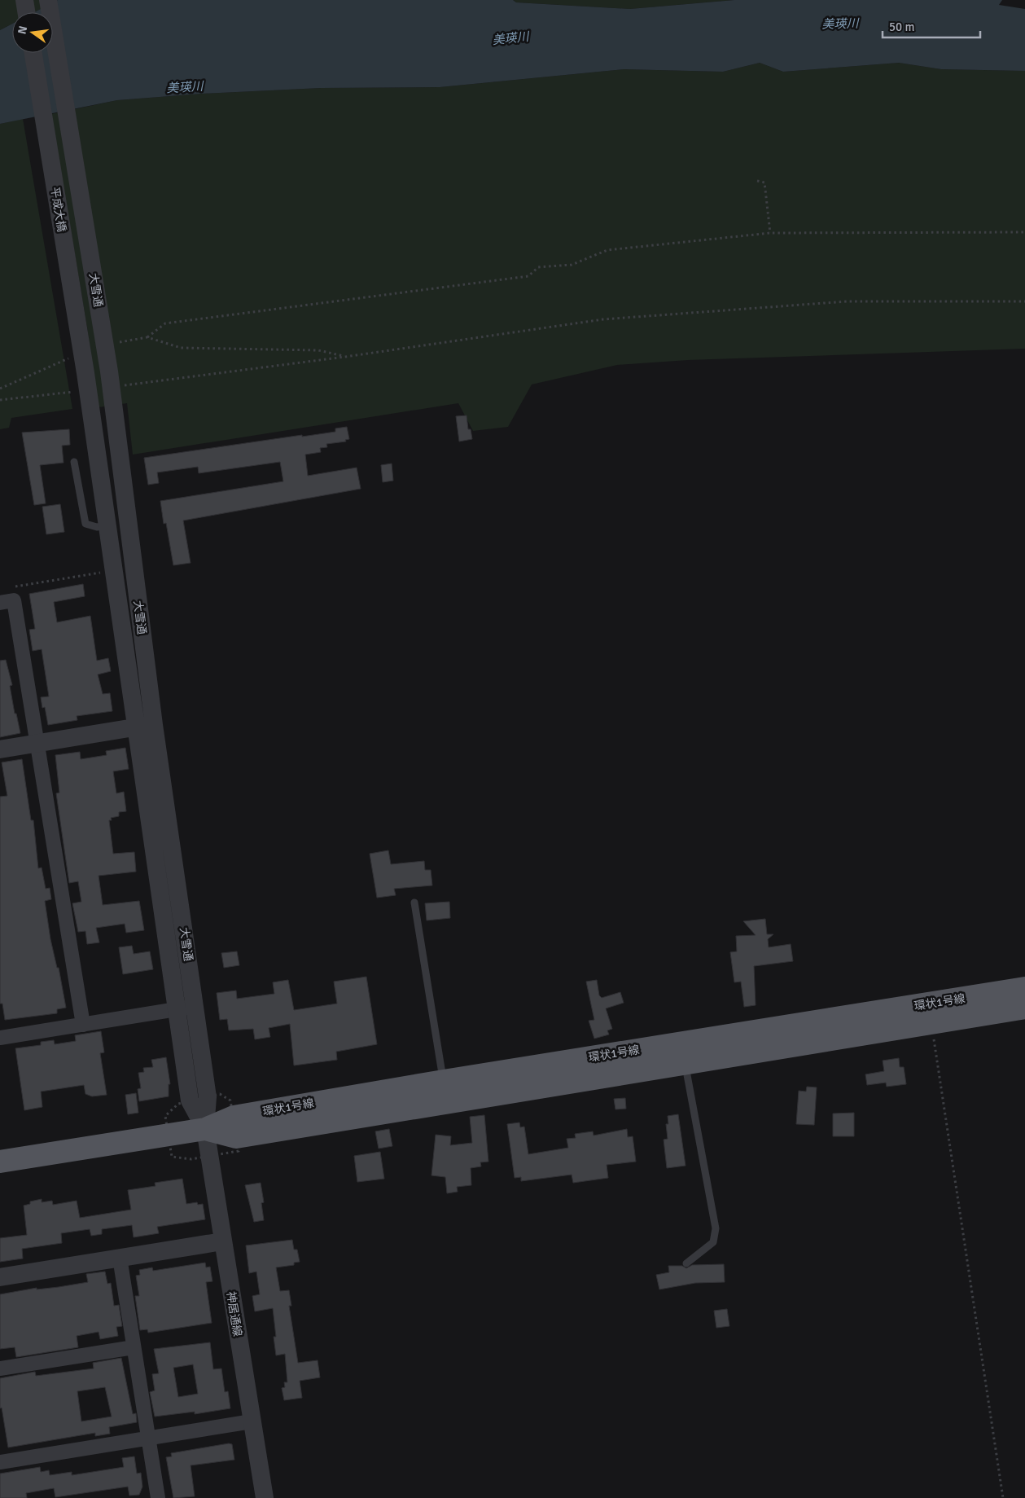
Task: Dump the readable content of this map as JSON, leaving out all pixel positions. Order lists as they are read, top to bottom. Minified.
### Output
{"streets":{"main road":["環状1号線"],"street":["平成大橋","大雪通","神居通線"]},"crossings":[["平成大橋","大雪通"],["大雪通","環状1号線"],["大雪通","神居通線"],["環状1号線","神居通線"]],"water":["美瑛川"],"scale_bar":"50 m","north":"left"}
